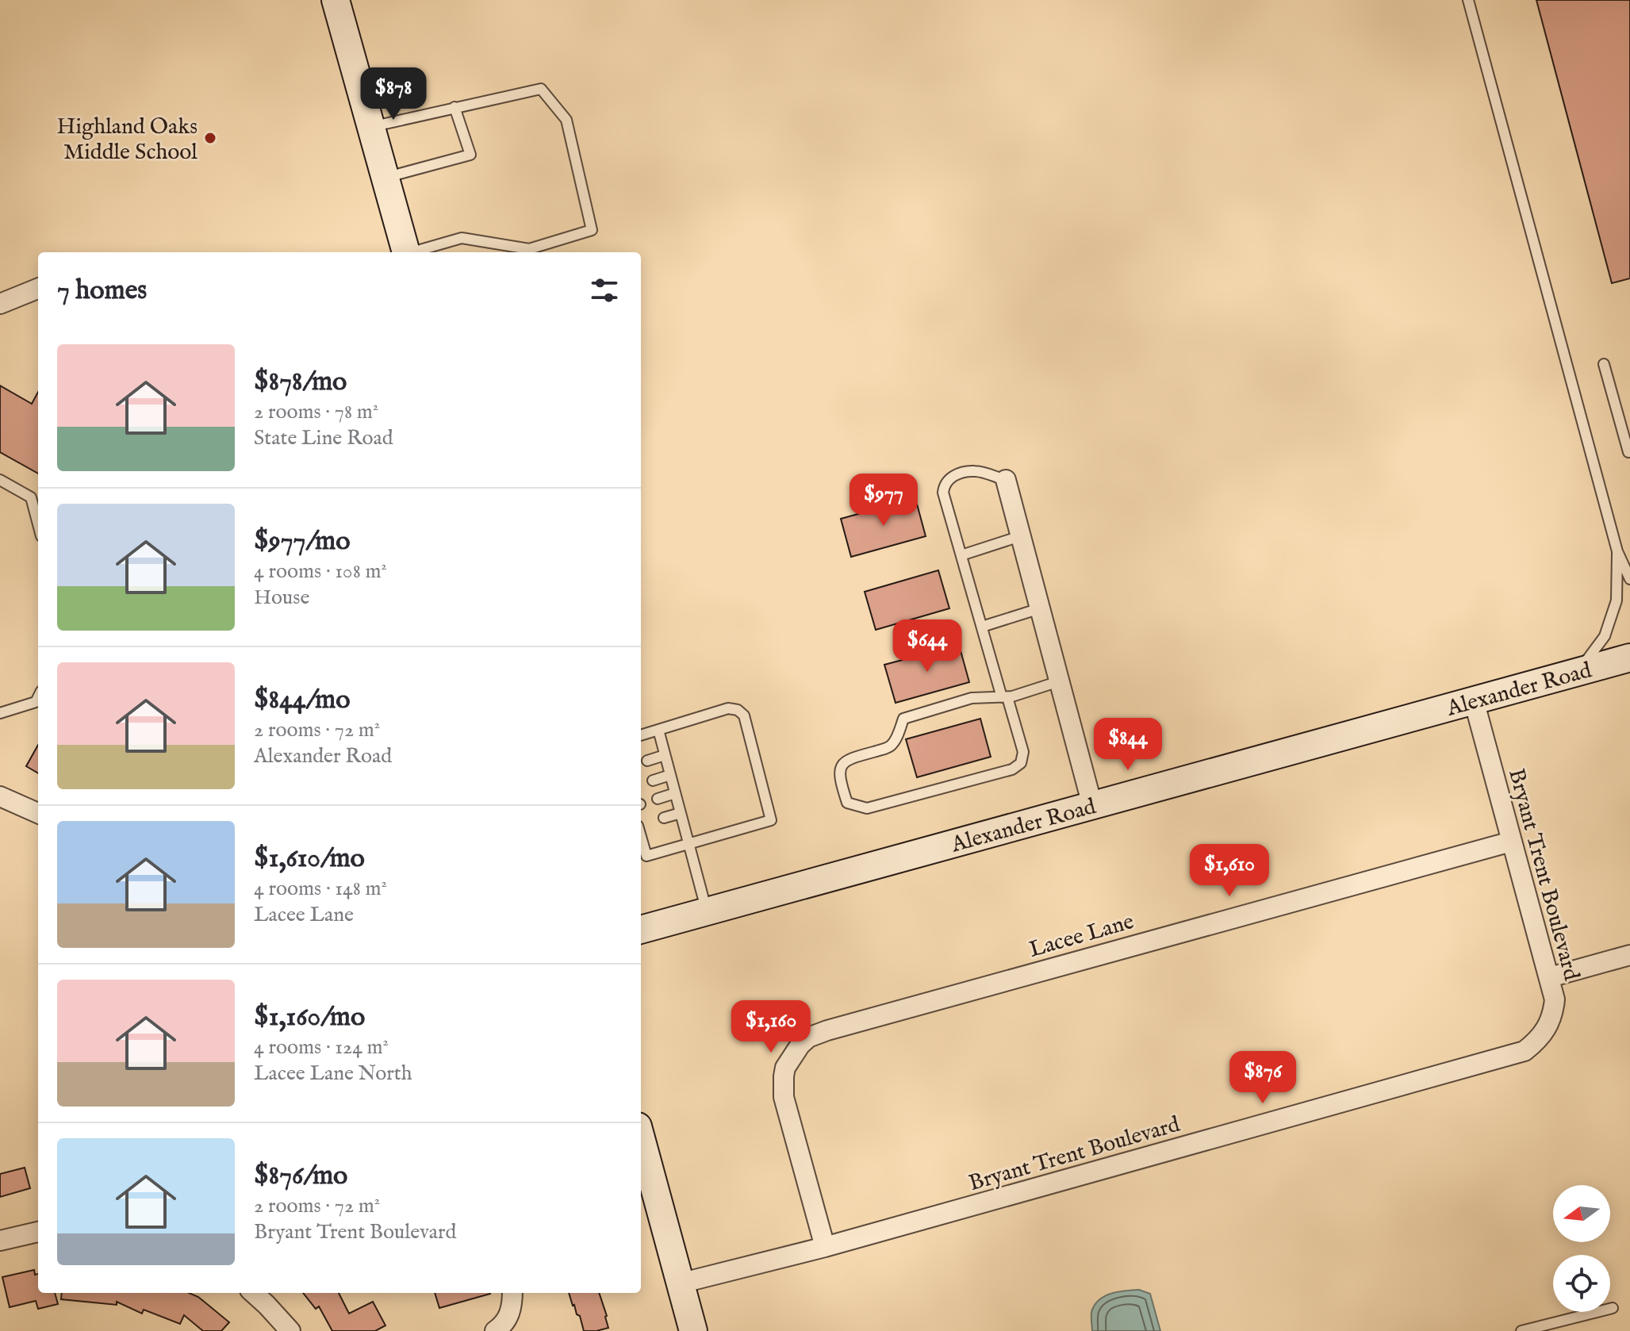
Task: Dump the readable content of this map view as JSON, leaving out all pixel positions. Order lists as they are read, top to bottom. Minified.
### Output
{"streets":{"street":["Alexander Road","Bryant Trent Boulevard","Lacee Lane"]},"crossings":[["Alexander Road","Bryant Trent Boulevard"],["Bryant Trent Boulevard","Lacee Lane"]],"places":["Highland Oaks Middle School"],"north":"left","page":{"price":["$878","$977","$644","$844","$1,610","$1,160","$876"],"heading":"7 homes","list":[{"name":"$878/mo","note":"2 rooms · 78 m² · State Line Road"},{"name":"$977/mo","note":"4 rooms · 108 m² · House"},{"name":"$844/mo","note":"2 rooms · 72 m² · Alexander Road"},{"name":"$1,610/mo","note":"4 rooms · 148 m² · Lacee Lane"},{"name":"$1,160/mo","note":"4 rooms · 124 m² · Lacee Lane North"},{"name":"$876/mo","note":"2 rooms · 72 m² · Bryant Trent Boulevard"}]}}
